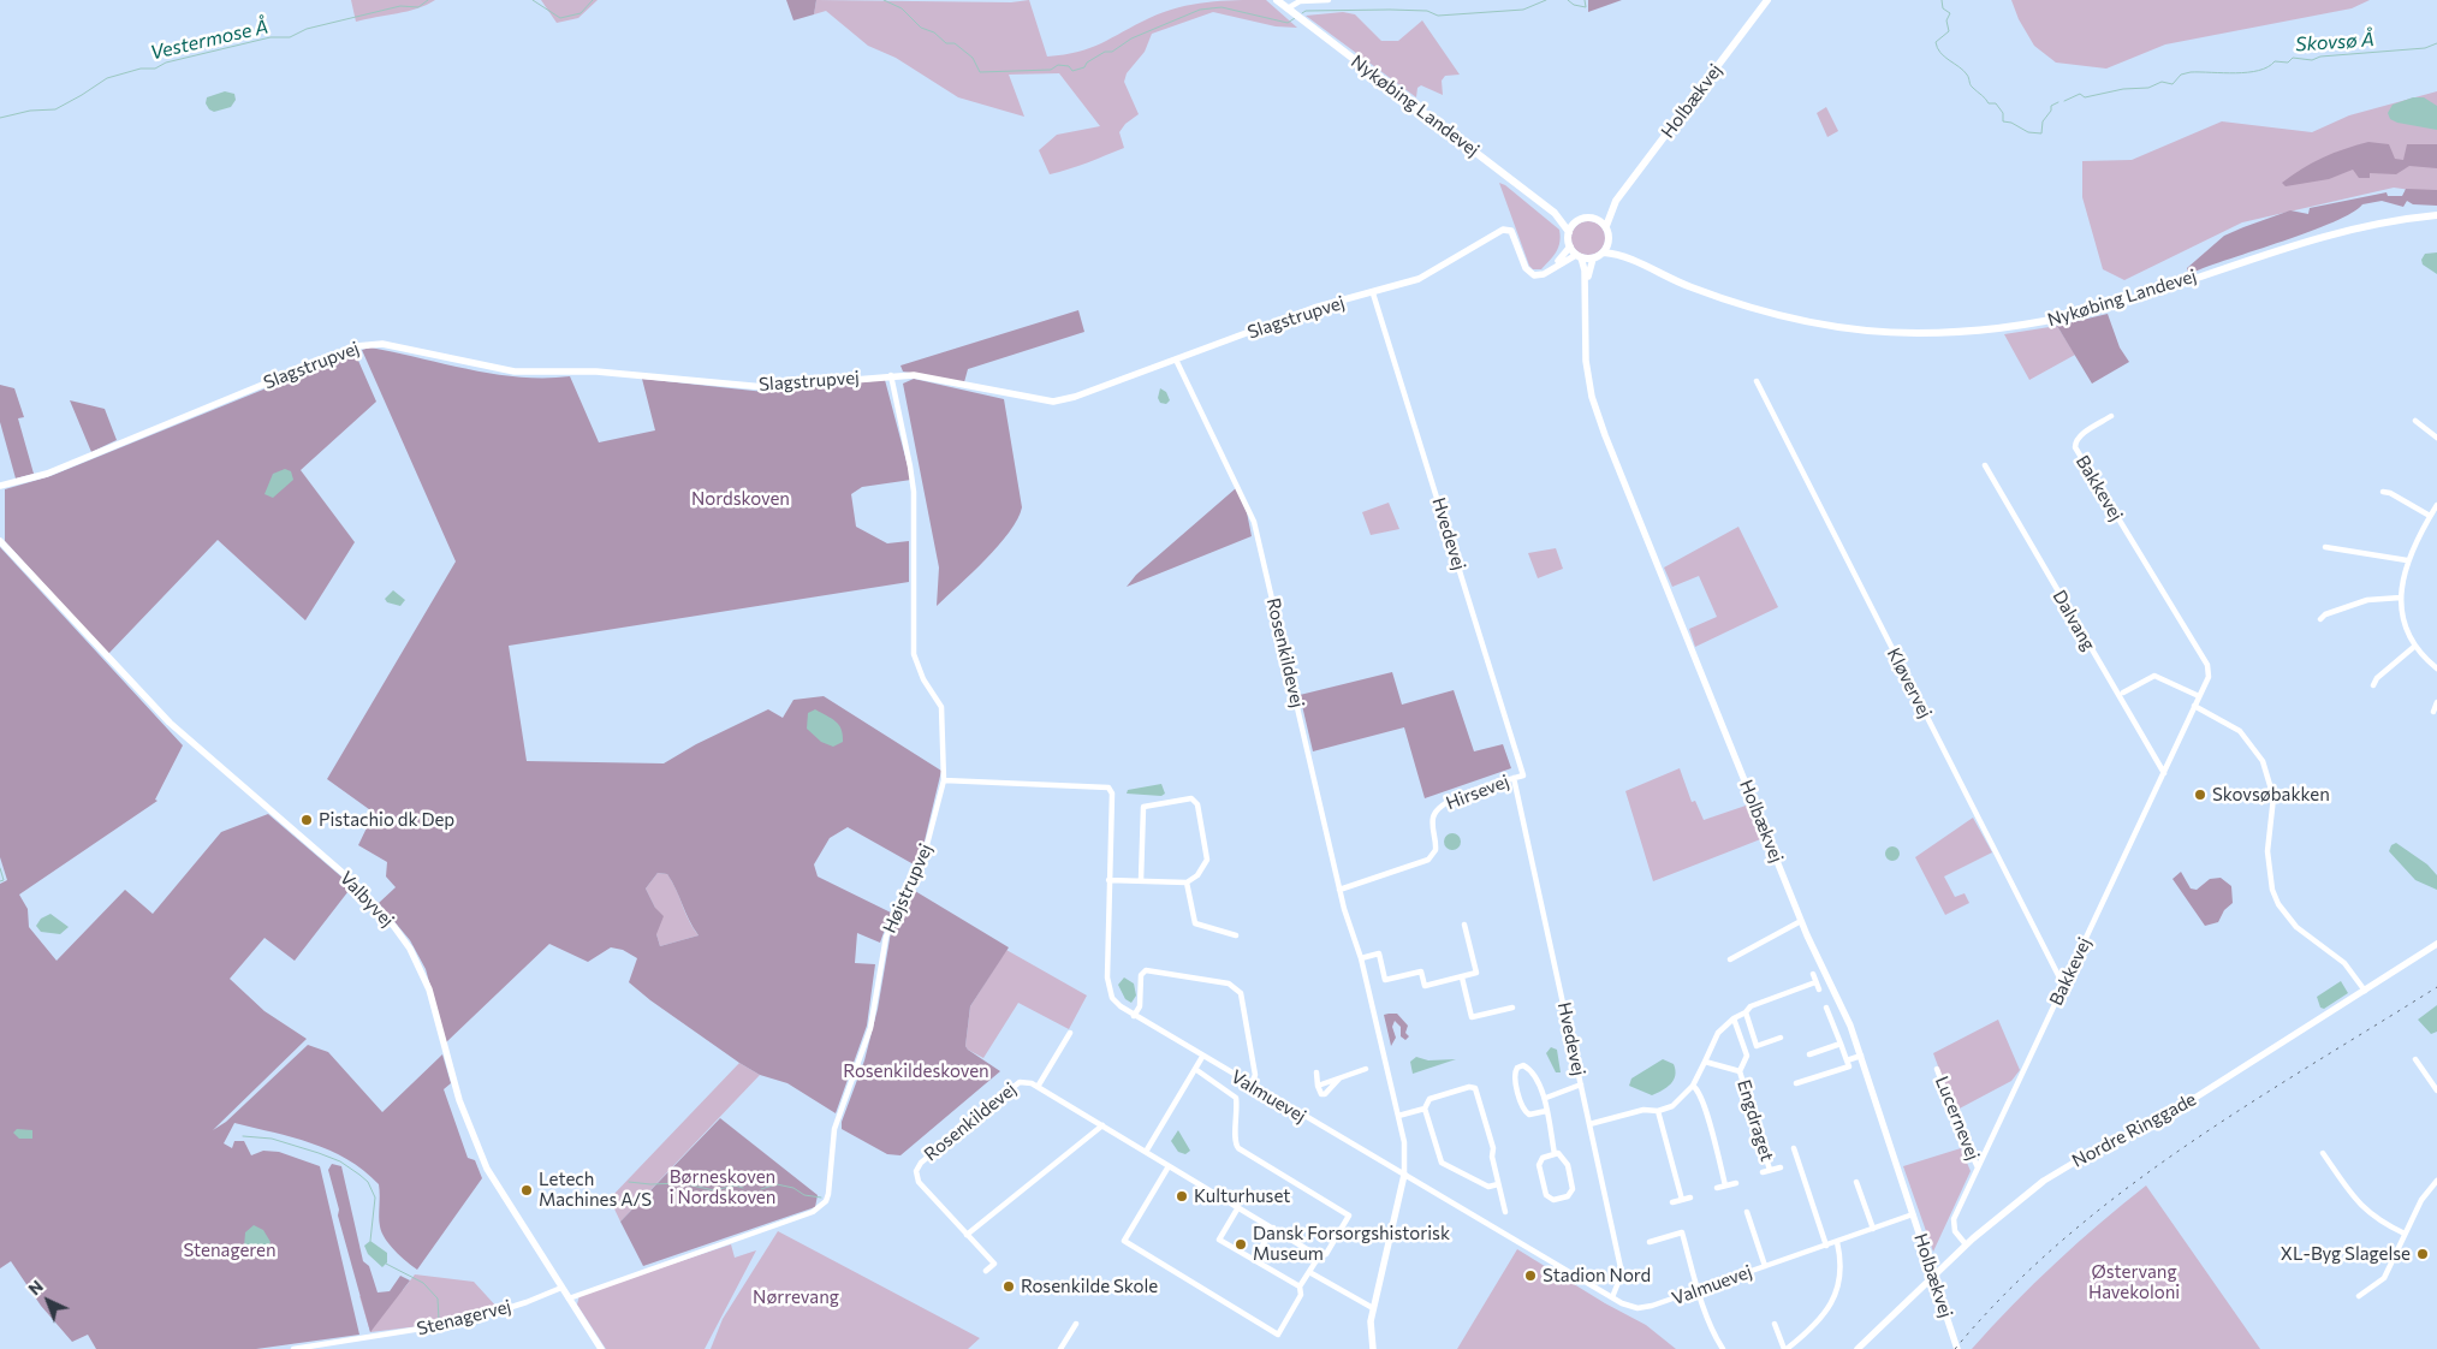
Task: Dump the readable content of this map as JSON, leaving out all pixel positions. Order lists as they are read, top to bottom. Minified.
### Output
{"streets":{"main road":["Holbækvej","Nykøbing Landevej"],"street":["Slagstrupvej","Bakkevej","Hvedevej","Dalvang","Rosenkildevej","Kløvervej","Hirsevej","Højstrupvej","Valbyvej","Valmuevej","Lucernevej","Engdraget","Nordre Ringgade","Stenagervej"]},"crossings":[["Holbækvej","Nykøbing Landevej"],["Holbækvej","Valmuevej"],["Holbækvej","Nordre Ringgade"],["Slagstrupvej","Hvedevej"],["Slagstrupvej","Rosenkildevej"],["Slagstrupvej","Højstrupvej"],["Bakkevej","Dalvang"],["Bakkevej","Kløvervej"],["Bakkevej","Lucernevej"],["Bakkevej","Nordre Ringgade"],["Hvedevej","Hirsevej"],["Hvedevej","Valmuevej"],["Rosenkildevej","Hirsevej"],["Rosenkildevej","Valmuevej"],["Højstrupvej","Valbyvej"],["Højstrupvej","Valmuevej"],["Valbyvej","Stenagervej"]],"water":["Vestermose Å","Skovsø Å"],"parks":["Nordskoven","Rosenkildeskoven","Børneskoven i Nordskoven","Stenageren","Østervang Havekoloni","Nørrevang"],"places":["Skovsøbakken","Pistachio dk Dep","Letech Machines A/S","Kulturhuset","Dansk Forsorgshistorisk Museum","XL-Byg Slagelse","Stadion Nord","Rosenkilde Skole"],"north":"top left"}
